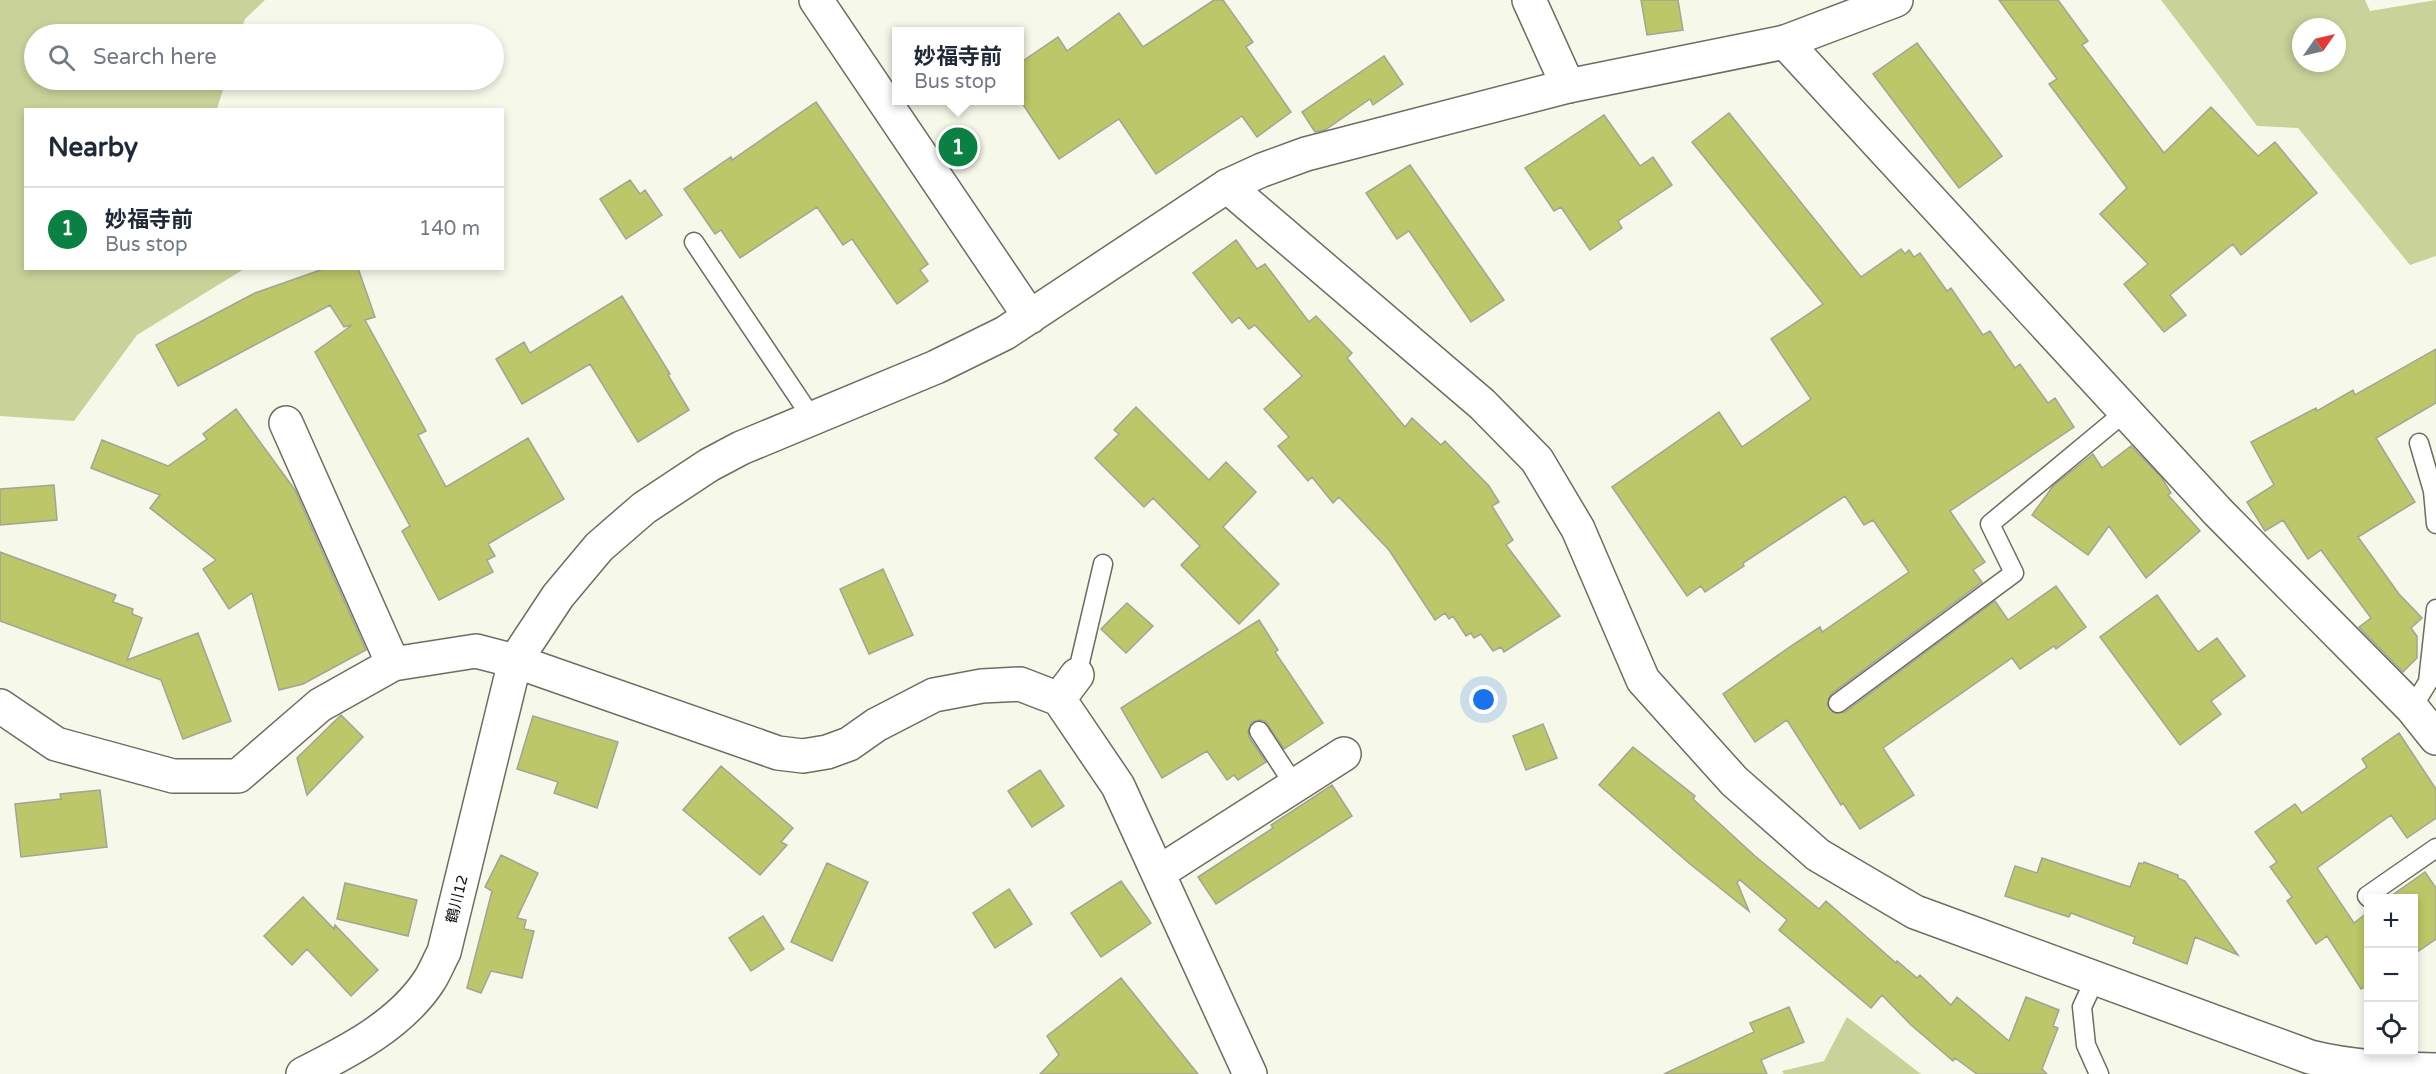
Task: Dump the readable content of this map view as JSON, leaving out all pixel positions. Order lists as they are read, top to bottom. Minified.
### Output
{"streets":{"street":["鶴川12"]},"north":"top right","page":{"search":"Search here","popup":["妙福寺前","Bus stop"],"heading":"Nearby","pins":"1","list":[{"mark":"1","name":"妙福寺前","note":"Bus stop","value":"140 m"}],"map_buttons":["+","−"]}}
